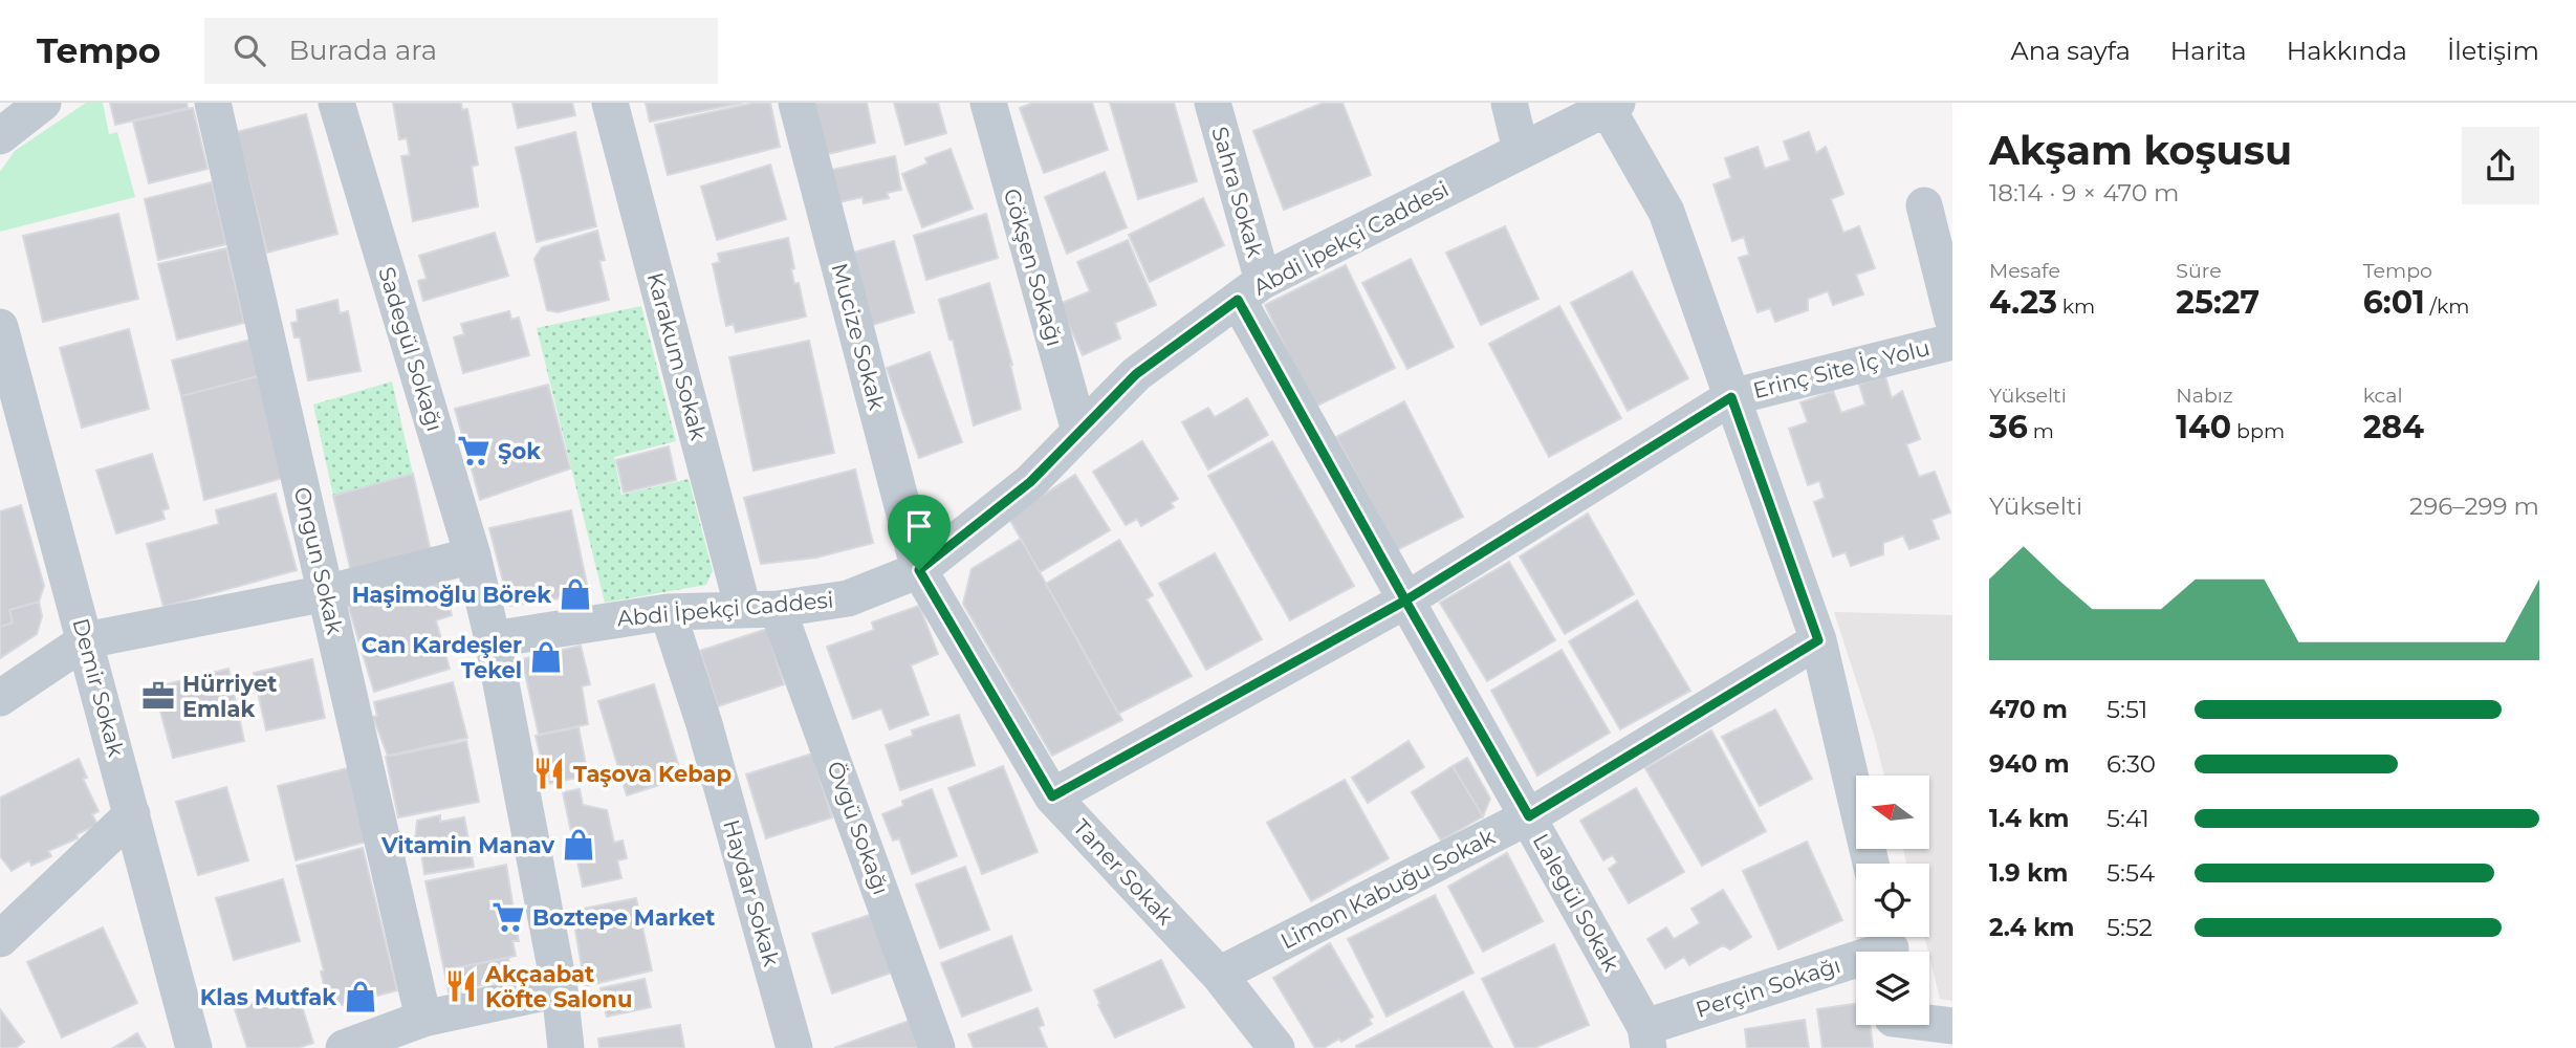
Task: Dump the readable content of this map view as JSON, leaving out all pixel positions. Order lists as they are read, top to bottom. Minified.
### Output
{"streets":{"street":["Sahra Sokak","Abdi İpekçi Caddesi","Gökşen Sokağı","Mucize Sokak","Sadegül Sokağı","Karakum Sokak","Erinç Site İç Yolu","Ongun Sokak","Demir Sokak","Övgü Sokağı","Taner Sokak","Limon Kabuğu Sokak","Haydar Sokak","Lalegül Sokak","Perçin Sokağı"]},"crossings":[["Sahra Sokak","Abdi İpekçi Caddesi"],["Sahra Sokak","Lalegül Sokak"],["Abdi İpekçi Caddesi","Gökşen Sokağı"],["Abdi İpekçi Caddesi","Mucize Sokak"],["Abdi İpekçi Caddesi","Sadegül Sokağı"],["Abdi İpekçi Caddesi","Karakum Sokak"],["Abdi İpekçi Caddesi","Övgü Sokağı"],["Abdi İpekçi Caddesi","Taner Sokak"],["Abdi İpekçi Caddesi","Haydar Sokak"],["Abdi İpekçi Caddesi","Lalegül Sokak"],["Mucize Sokak","Taner Sokak"],["Karakum Sokak","Övgü Sokağı"],["Erinç Site İç Yolu","Taner Sokak"],["Erinç Site İç Yolu","Lalegül Sokak"],["Taner Sokak","Limon Kabuğu Sokak"],["Limon Kabuğu Sokak","Lalegül Sokak"],["Lalegül Sokak","Perçin Sokağı"]],"places":{"supermarket":["Şok","Boztepe Market"],"shop":["Haşimoğlu Börek","Can Kardeşler Tekel","Vitamin Manav","Klas Mutfak"],"office":["Hürriyet Emlak"],"restaurant":["Taşova Kebap","Akçaabat Köfte Salonu"]},"north":"left","page":{"header":"Tempo","search":"Burada ara","nav":["Ana sayfa","Harita","Hakkında","İletişim"],"heading":["Akşam koşusu","18:14 · 9 × 470 m"],"stats":[["Mesafe","4.23 km"],["Süre","25:27"],["Tempo","6:01 /km"],["Yükselti","36 m"],["Nabız","140 bpm"],["kcal","284"]],"chart":["Yükselti","296–299 m"],"list":[{"name":"470 m","note":"5:51"},{"name":"940 m","note":"6:30"},{"name":"1.4 km","note":"5:41"},{"name":"1.9 km","note":"5:54"},{"name":"2.4 km","note":"5:52"}]}}
